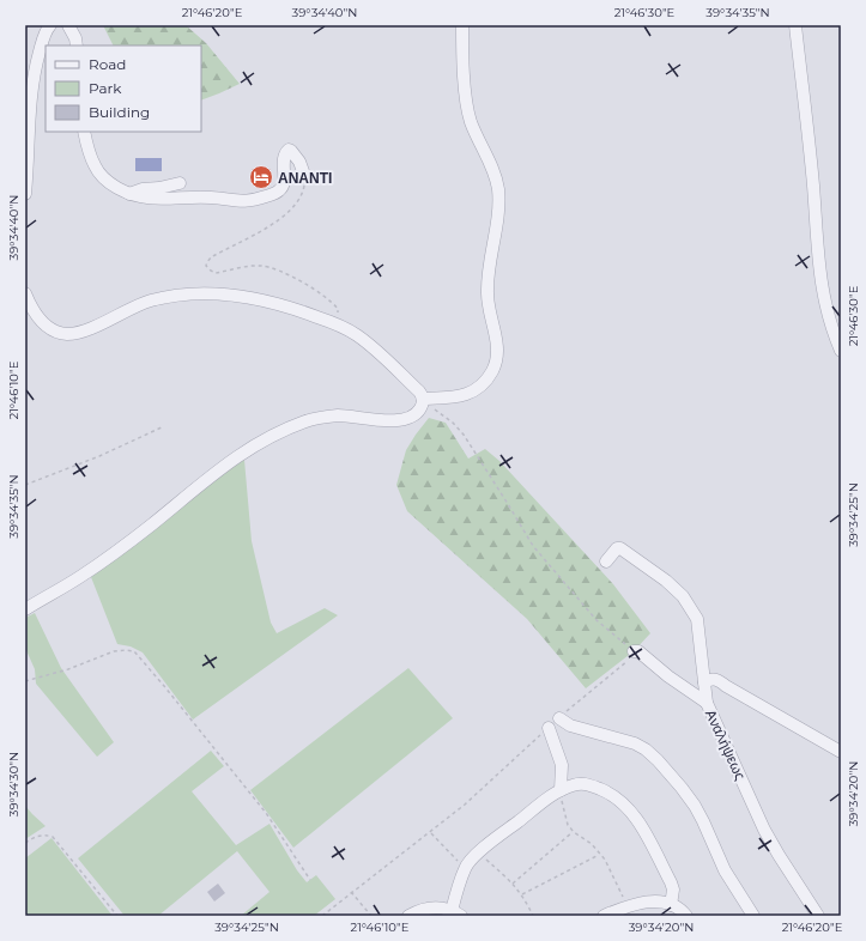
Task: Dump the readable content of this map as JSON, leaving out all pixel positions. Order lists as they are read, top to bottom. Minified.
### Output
{"streets":{"street":["Αναλήψεως"]},"places":{"hotel":["ΑΝΑΝΤΙ"]},"legend":["Road","Park","Building"],"coordinates":["21°46'20\"E","39°34'40\"N","21°46'30\"E","39°34'35\"N","21°46'10\"E","39°34'25\"N","39°34'30\"N","39°34'20\"N"]}
